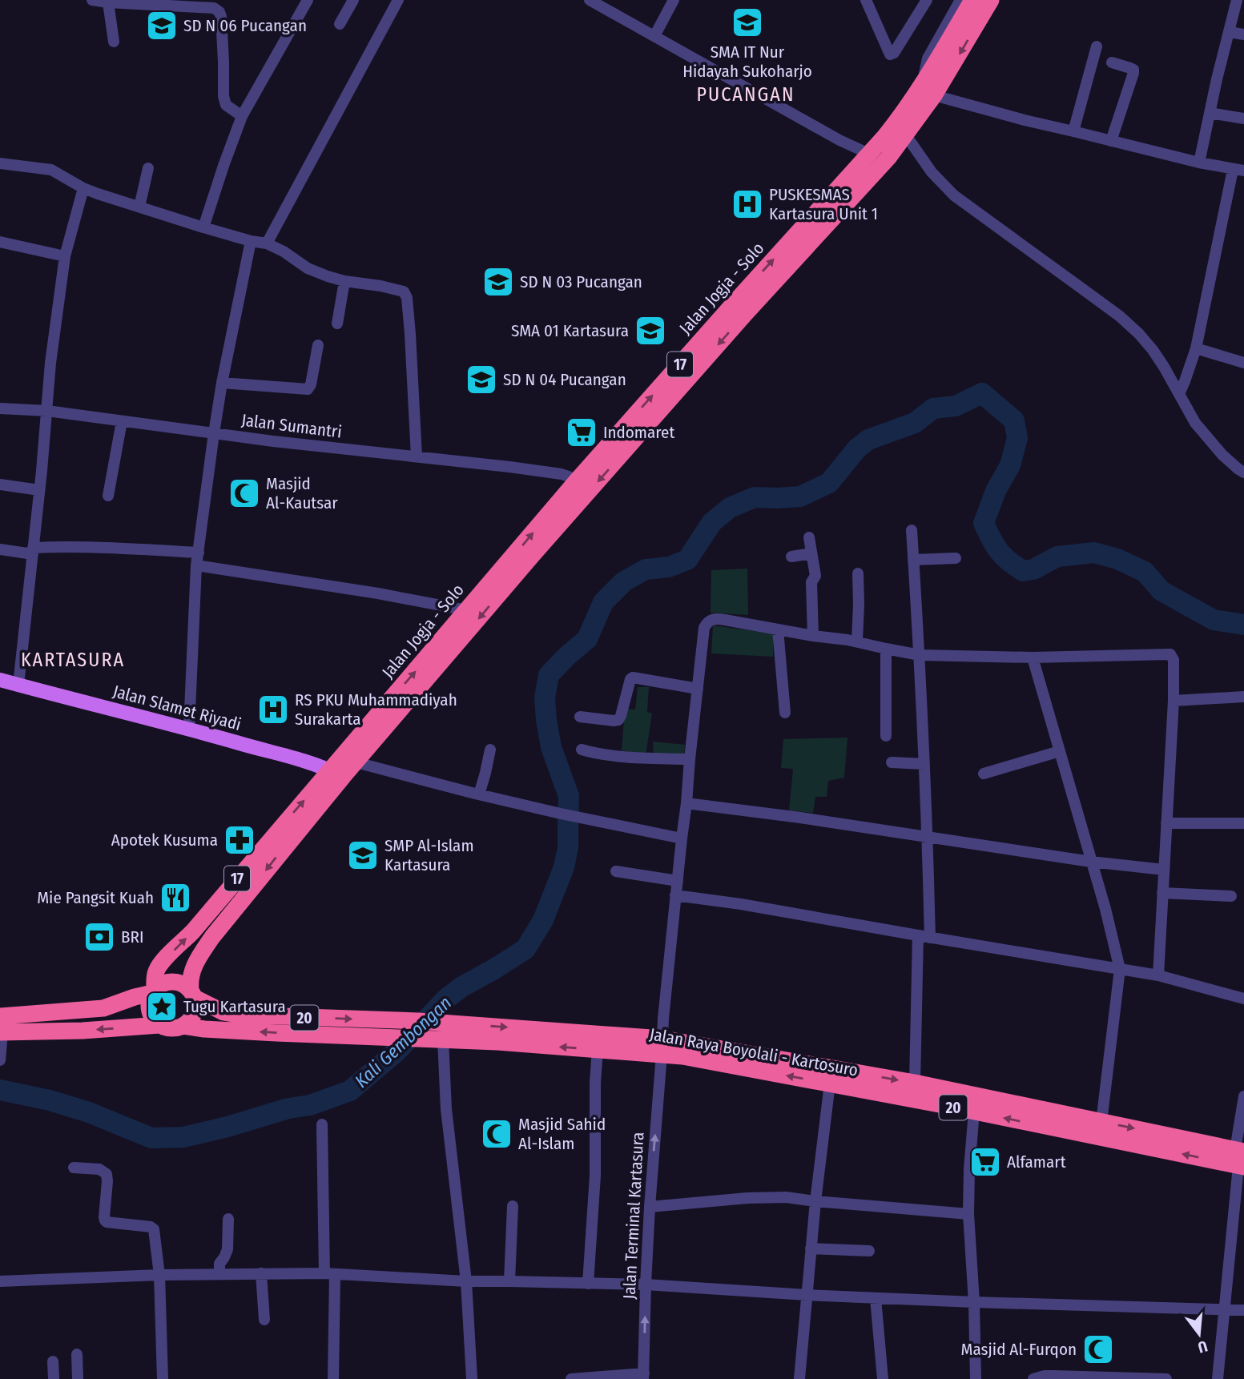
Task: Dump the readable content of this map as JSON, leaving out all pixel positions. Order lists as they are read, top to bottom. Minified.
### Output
{"streets":{"highway":["Jalan Jogja - Solo","17","20","Jalan Raya Boyolali - Kartosuro"],"main road":["Jalan Slamet Riyadi"],"street":["Jalan Sumantri","Jalan Terminal Kartasura"]},"crossings":[["Jalan Jogja - Solo","17"],["Jalan Jogja - Solo","Jalan Sumantri"],["17","Jalan Slamet Riyadi"],["17","Jalan Raya Boyolali - Kartosuro"],["Jalan Raya Boyolali - Kartosuro","Jalan Terminal Kartasura"]],"districts":["PUCANGAN","KARTASURA"],"water":["Kali Gembongan"],"places":{"school or university":["SMA IT Nur Hidayah Sukoharjo","SD N 06 Pucangan","SD N 03 Pucangan","SMA 01 Kartasura","SD N 04 Pucangan","SMP Al-Islam Kartasura"],"hospital":["PUSKESMAS Kartasura Unit 1","RS PKU Muhammadiyah Surakarta"],"supermarket":["Indomaret","Alfamart"],"mosque":["Masjid Al-Kautsar","Masjid Sahid Al-Islam","Masjid Al-Furqon"],"pharmacy":["Apotek Kusuma"],"restaurant":["Mie Pangsit Kuah"],"bank":["BRI"],"place":["Tugu Kartasura"]},"north":"bottom"}
